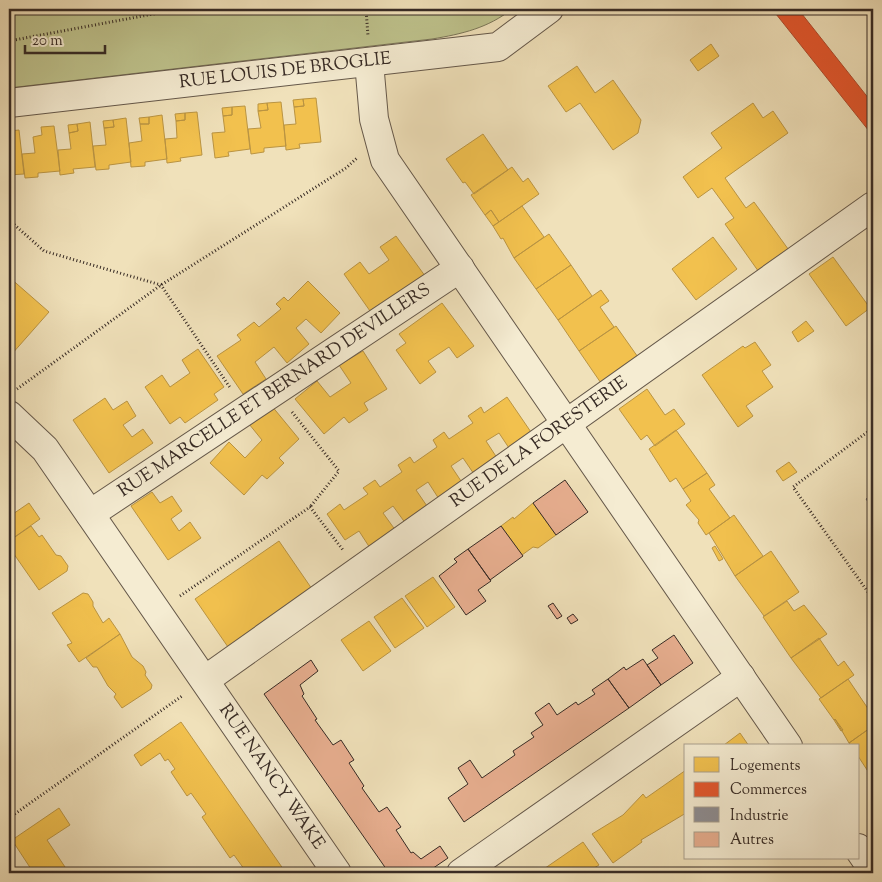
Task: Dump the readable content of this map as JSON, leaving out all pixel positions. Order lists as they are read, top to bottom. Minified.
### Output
{"streets":{"street":["RUE LOUIS DE BROGLIE","RUE MARCELLE ET BERNARD DEVILLERS","RUE DE LA FORESTERIE","RUE NANCY WAKE"]},"crossings":[["RUE DE LA FORESTERIE","RUE NANCY WAKE"]],"legend":["Logements","Commerces","Industrie","Autres"],"scale_bar":"20 m"}
